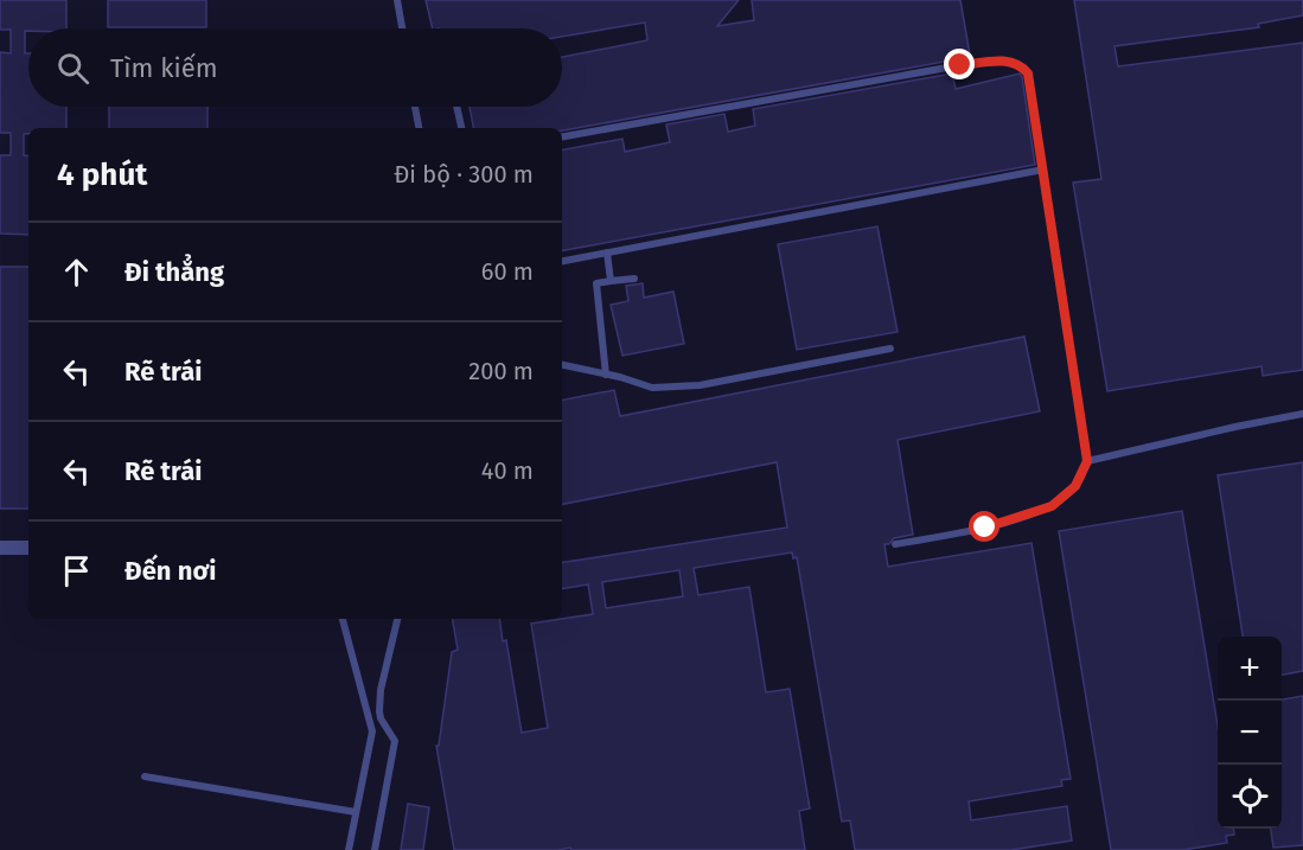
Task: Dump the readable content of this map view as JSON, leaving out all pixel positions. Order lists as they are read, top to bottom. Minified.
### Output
{"page":{"search":"Tìm kiếm","heading":["4 phút","Đi bộ · 300 m"],"list":[["Đi thẳng","60 m"],["Rẽ trái","200 m"],["Rẽ trái","40 m"],"Đến nơi"],"map_buttons":["+","−"]}}
